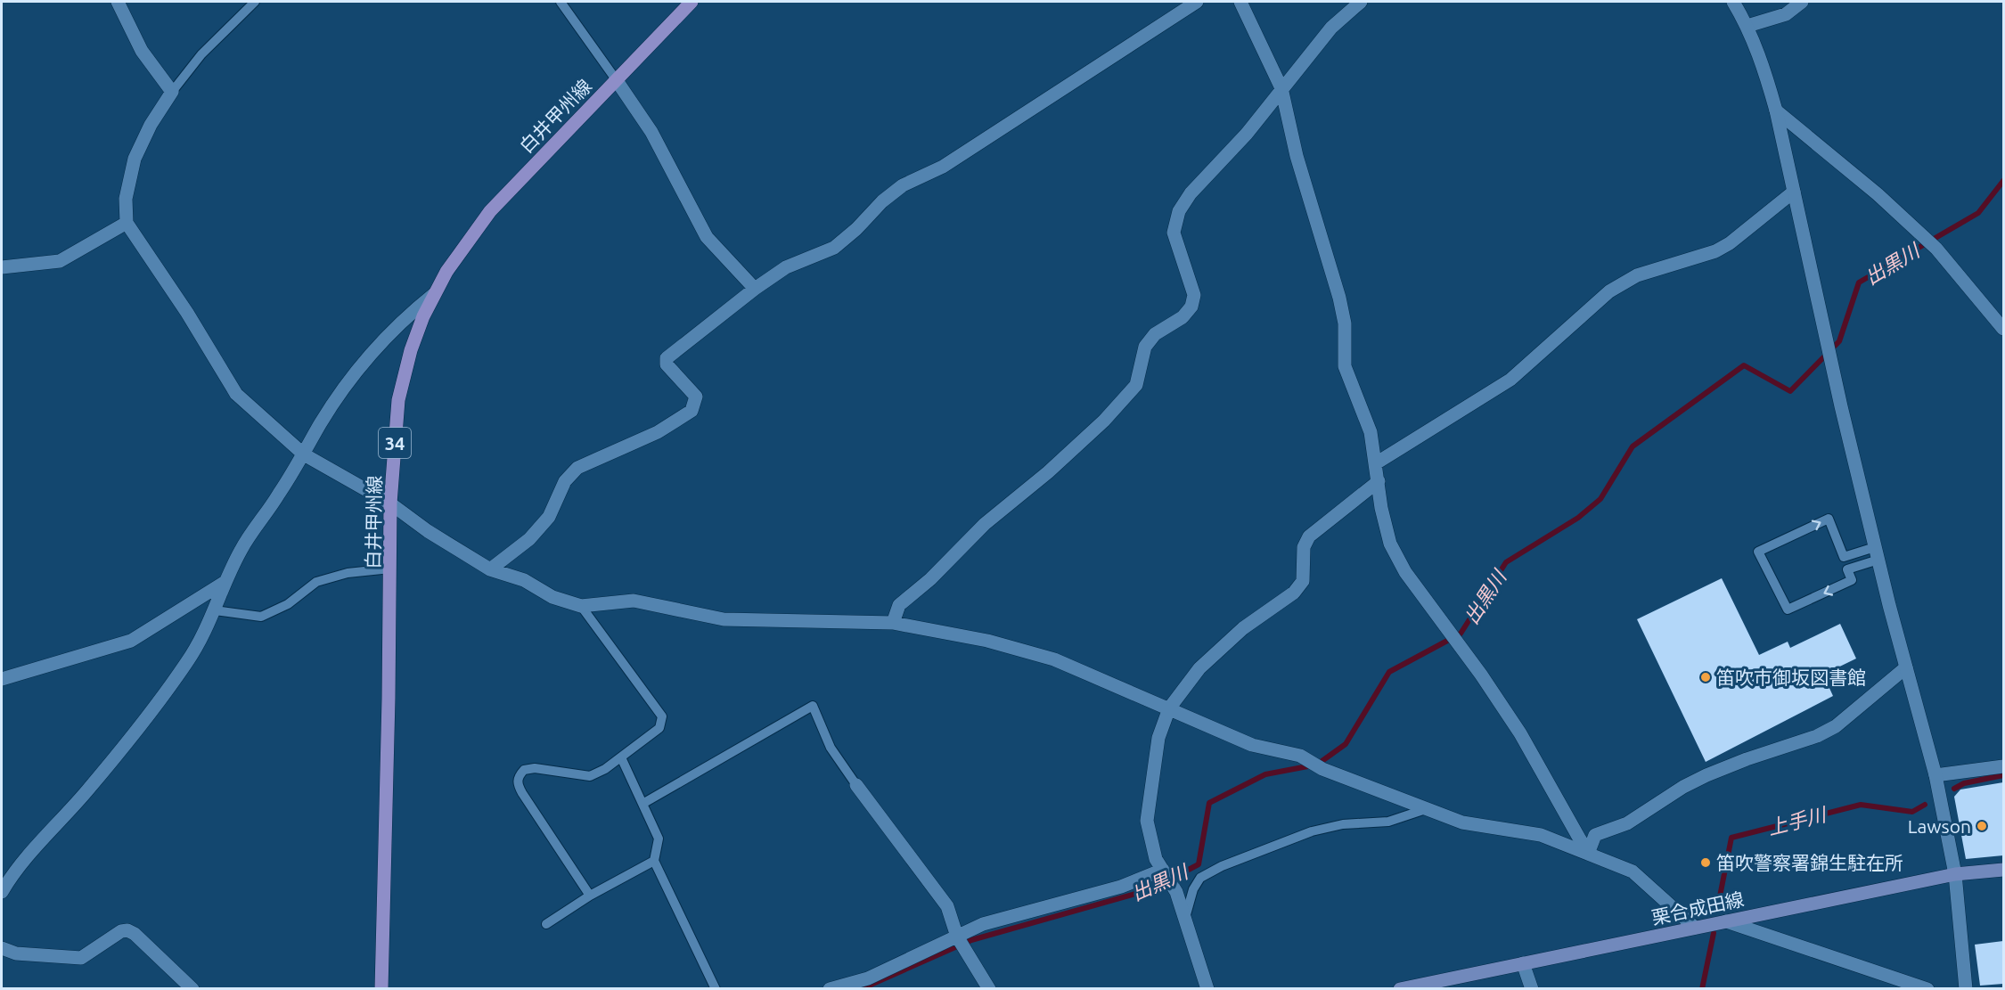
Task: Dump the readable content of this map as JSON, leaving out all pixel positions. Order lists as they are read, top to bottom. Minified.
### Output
{"streets":{"main road":["白井甲州線","34","栗合成田線"]},"water":["出黒川","上手川"],"places":["笛吹市御坂図書館","Lawson","笛吹警察署錦生駐在所"]}
